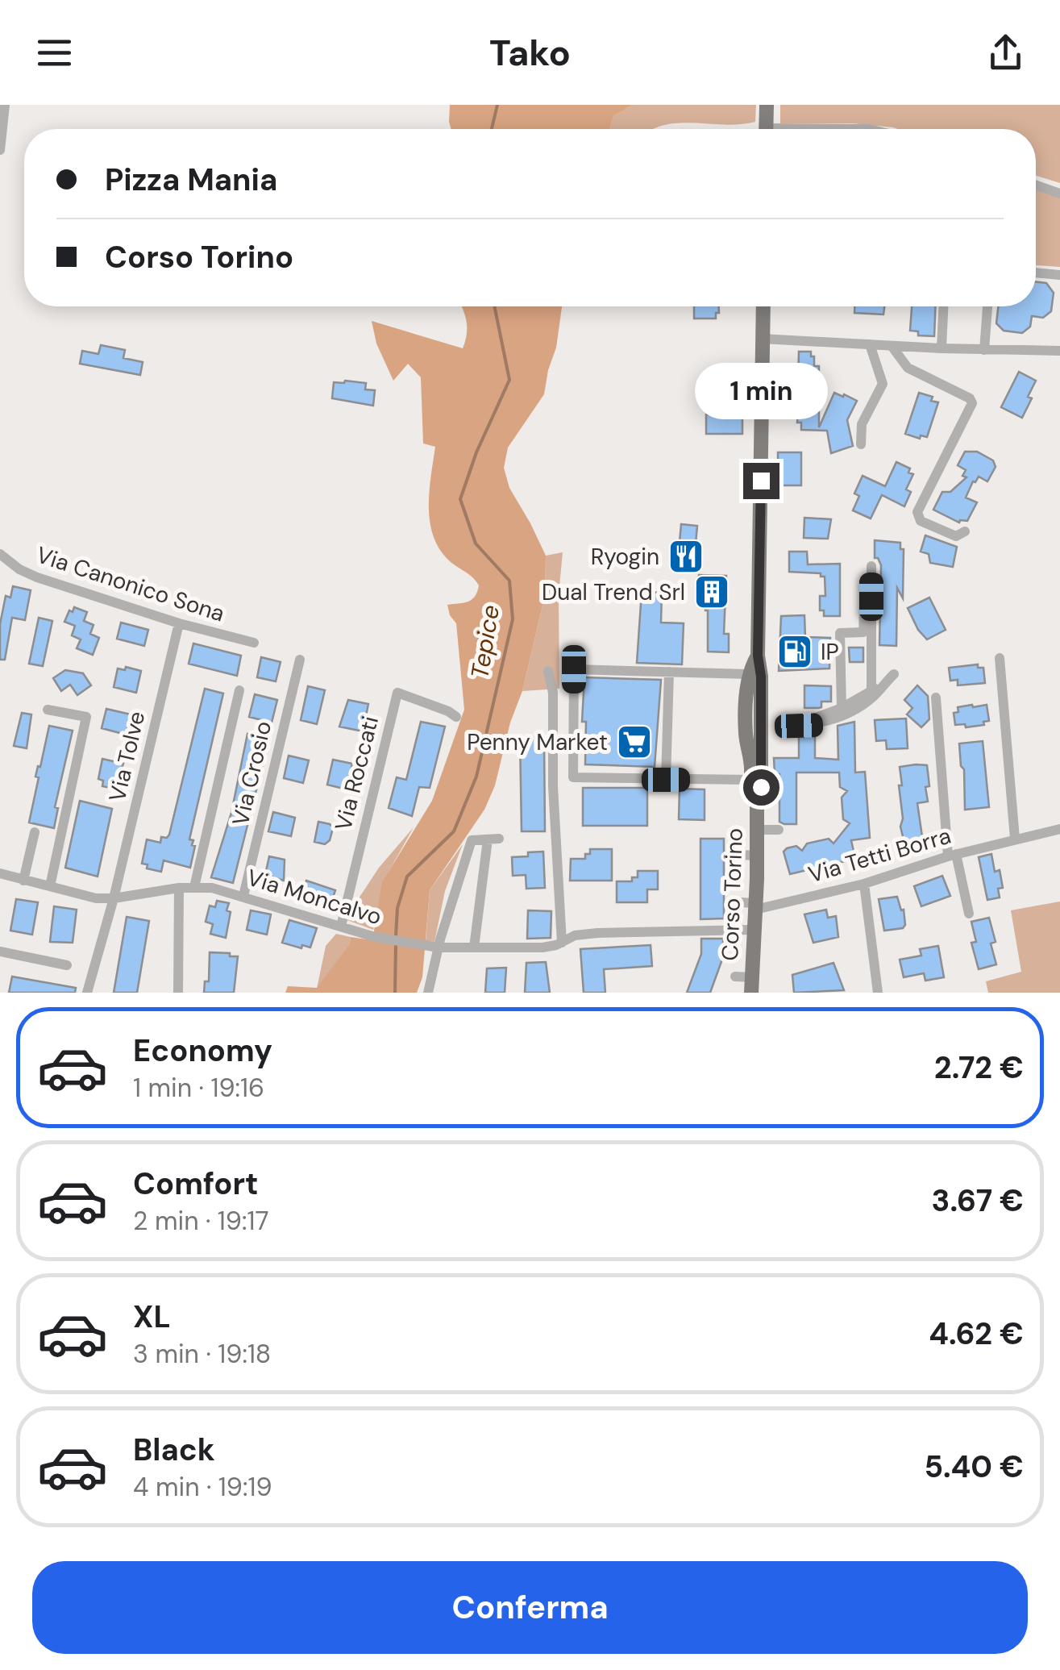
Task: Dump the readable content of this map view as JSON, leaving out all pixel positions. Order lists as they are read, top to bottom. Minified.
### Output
{"streets":{"main road":["Corso Torino"],"street":["Via Canonico Sona","Via Tolve","Via Crosio","Via Roccati","Via Tetti Borra","Via Moncalvo"]},"crossings":[["Via Canonico Sona","Via Tolve"],["Via Tolve","Via Moncalvo"],["Via Crosio","Via Moncalvo"],["Via Roccati","Via Moncalvo"],["Via Tetti Borra","Corso Torino"],["Corso Torino","Via Moncalvo"]],"water":["Tepice"],"places":{"restaurant":["Ryogin"],"building":["Dual Trend Srl"],"fuel station":["IP"],"supermarket":["Penny Market"]},"page":{"header":"Tako","banner":["Pizza Mania","Corso Torino"],"bubble":"1 min","list":[{"name":"Economy","note":"1 min · 19:16","value":"2.72 €"},{"name":"Comfort","note":"2 min · 19:17","value":"3.67 €"},{"name":"XL","note":"3 min · 19:18","value":"4.62 €"},{"name":"Black","note":"4 min · 19:19","value":"5.40 €"}],"buttons":"Conferma"}}
